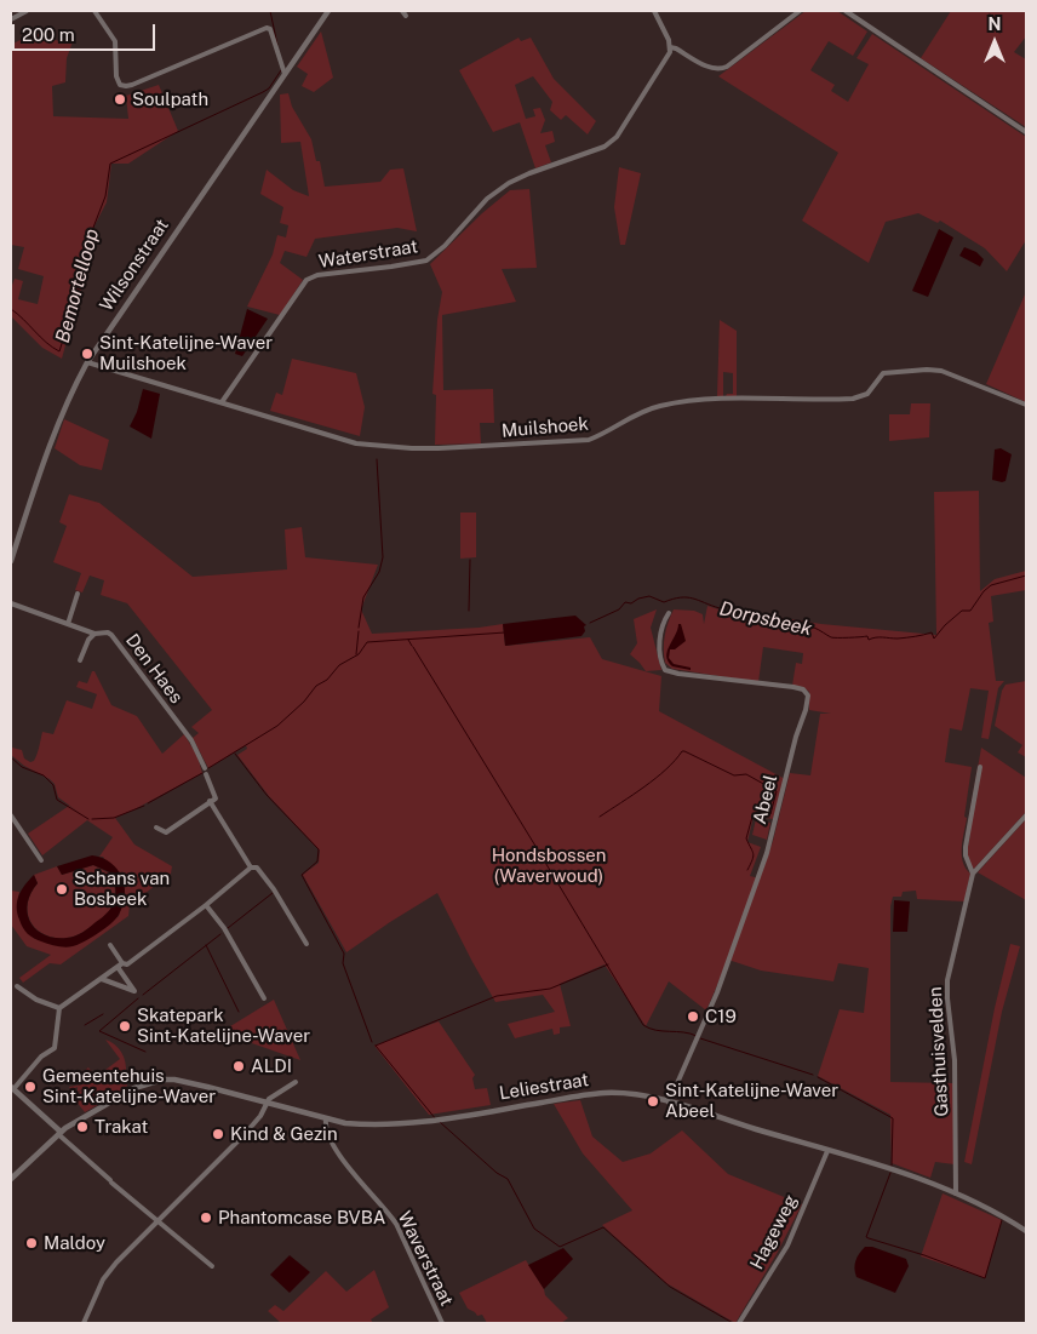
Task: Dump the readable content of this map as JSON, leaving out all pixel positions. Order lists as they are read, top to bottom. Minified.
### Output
{"streets":{"street":["Waterstraat","Wilsonstraat","Muilshoek","Den Haes","Abeel","Gasthuisvelden","Leliestraat","Hageweg","Waverstraat"]},"crossings":[["Waterstraat","Muilshoek"],["Wilsonstraat","Muilshoek"],["Abeel","Leliestraat"],["Gasthuisvelden","Leliestraat"],["Leliestraat","Hageweg"],["Leliestraat","Waverstraat"]],"water":["Bemortelloop","Dorpsbeek"],"parks":["Hondsbossen (Waverwoud)"],"places":["Soulpath","Sint-Katelijne-Waver Muilshoek","Schans van Bosbeek","C19","Skatepark Sint-Katelijne-Waver","ALDI","Gemeentehuis Sint-Katelijne-Waver","Sint-Katelijne-Waver Abeel","Trakat","Kind & Gezin","Phantomcase BVBA","Maldoy"],"scale_bar":"200 m","north":"top"}
